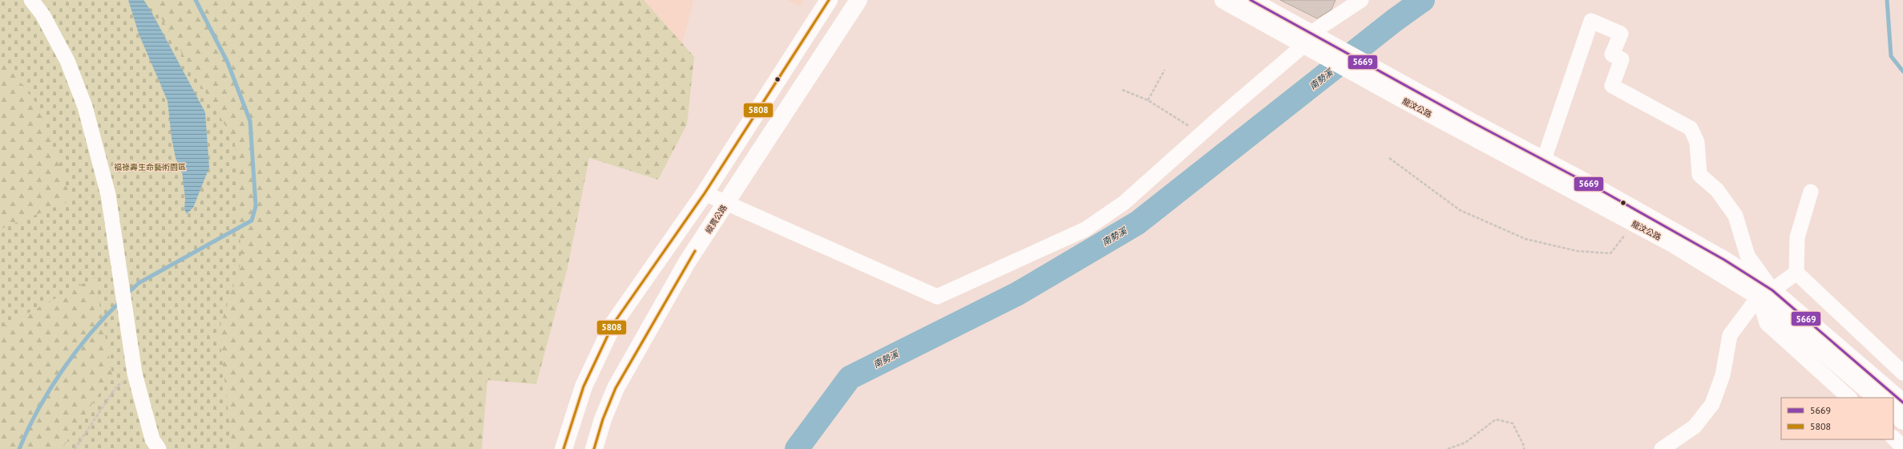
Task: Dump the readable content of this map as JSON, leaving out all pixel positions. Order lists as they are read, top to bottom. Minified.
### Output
{"streets":{"main road":["龍汶公路","縱貫公路"]},"water":["南勢溪"],"parks":["福祿壽生命藝術園區"],"lines":["transit line 5669","transit line 5808"],"legend":["5669","5808"]}
